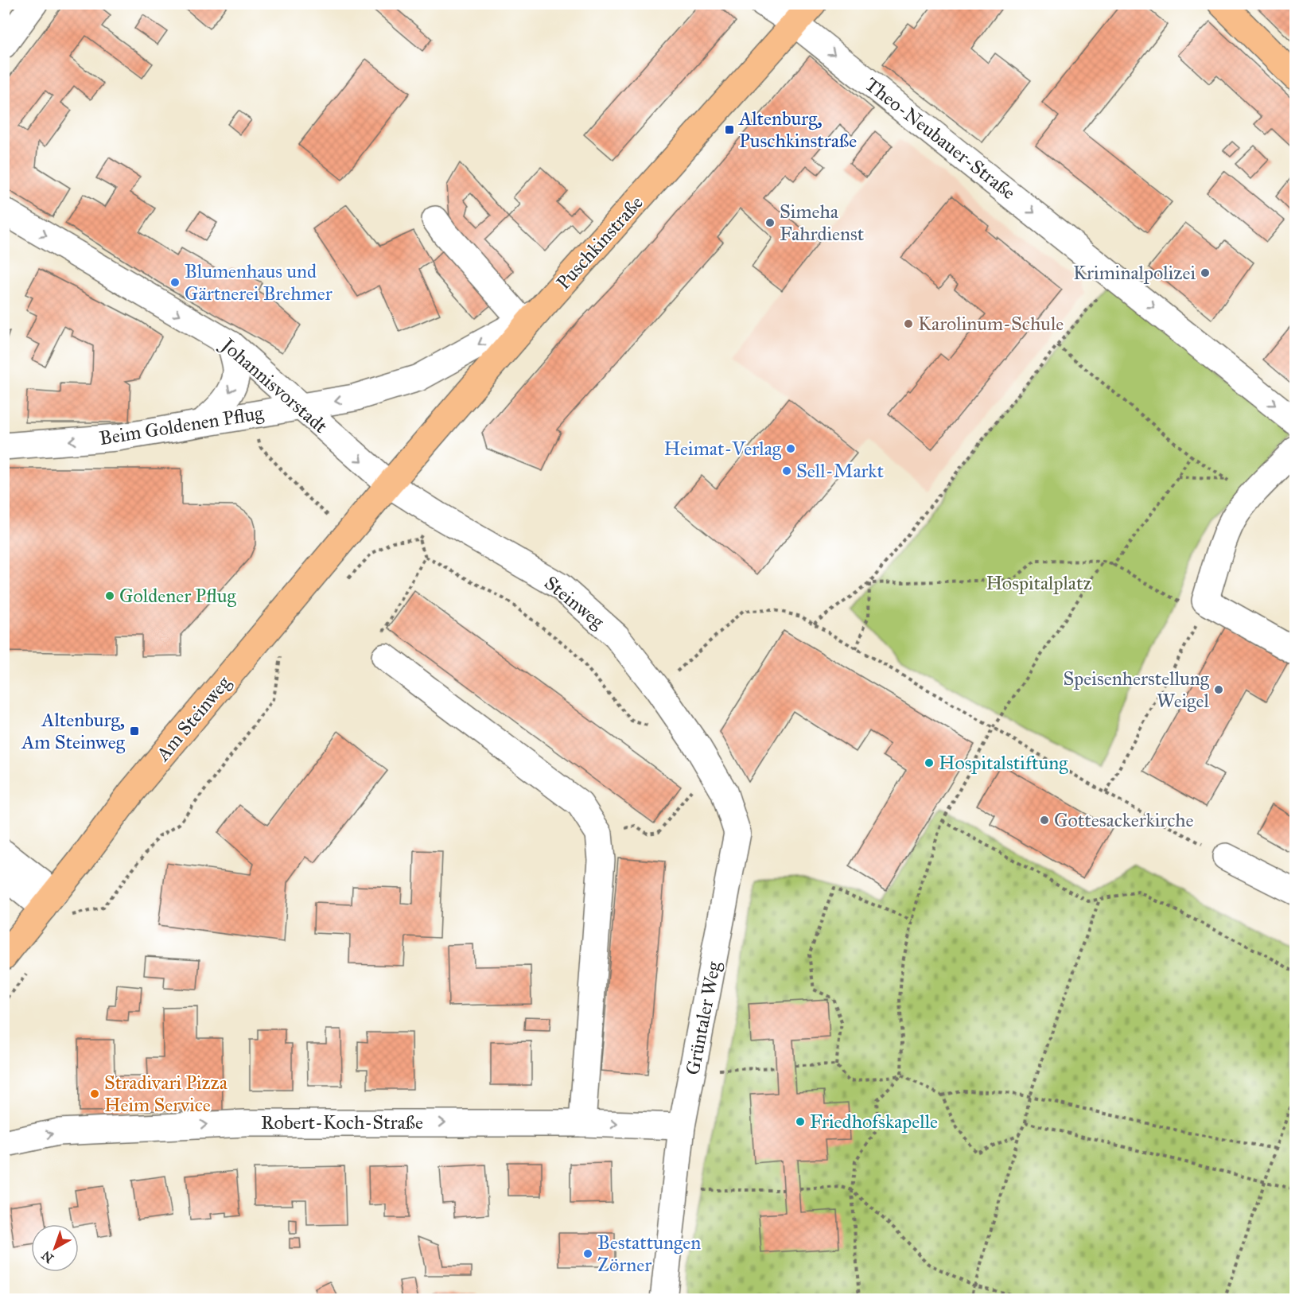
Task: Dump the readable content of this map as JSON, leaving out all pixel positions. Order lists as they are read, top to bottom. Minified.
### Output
{"streets":{"main road":["Puschkinstraße","Am Steinweg"],"street":["Theo-Neubauer-Straße","Johannisvorstadt","Beim Goldenen Pflug","Steinweg","Grüntaler Weg","Robert-Koch-Straße"]},"crossings":[["Theo-Neubauer-Straße","Puschkinstraße"],["Puschkinstraße","Johannisvorstadt"],["Puschkinstraße","Beim Goldenen Pflug"],["Puschkinstraße","Steinweg"],["Puschkinstraße","Am Steinweg"],["Johannisvorstadt","Beim Goldenen Pflug"],["Johannisvorstadt","Steinweg"],["Johannisvorstadt","Am Steinweg"],["Steinweg","Am Steinweg"],["Steinweg","Grüntaler Weg"],["Grüntaler Weg","Robert-Koch-Straße"]],"one_way":["Theo-Neubauer-Straße","Beim Goldenen Pflug","Robert-Koch-Straße"],"parks":["Hospitalplatz"],"places":{"transit":["Altenburg, Puschkinstraße","Altenburg, Am Steinweg"],"other":["Simeha Fahrdienst","Kriminalpolizei","Blumenhaus und Gärtnerei Brehmer","Karolinum-Schule","Heimat-Verlag","Sell-Markt","Goldener Pflug","Speisenherstellung Weigel","Hospitalstiftung","Gottesackerkirche","Stradivari Pizza Heim Service","Friedhofskapelle","Bestattungen Zörner"]},"north":"bottom left"}
